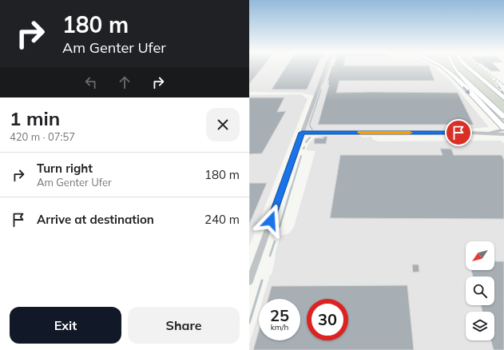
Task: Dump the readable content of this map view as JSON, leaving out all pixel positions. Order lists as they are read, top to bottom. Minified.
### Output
{"north":"bottom left","page":{"turn":["180 m","Am Genter Ufer"],"heading":["1 min","420 m · 07:57"],"list":[{"name":"Turn right","note":"Am Genter Ufer","value":"180 m"},{"name":"Arrive at destination","value":"240 m"}],"speed":"25 km/h","limit":"30","buttons":["Exit","Share"]}}
